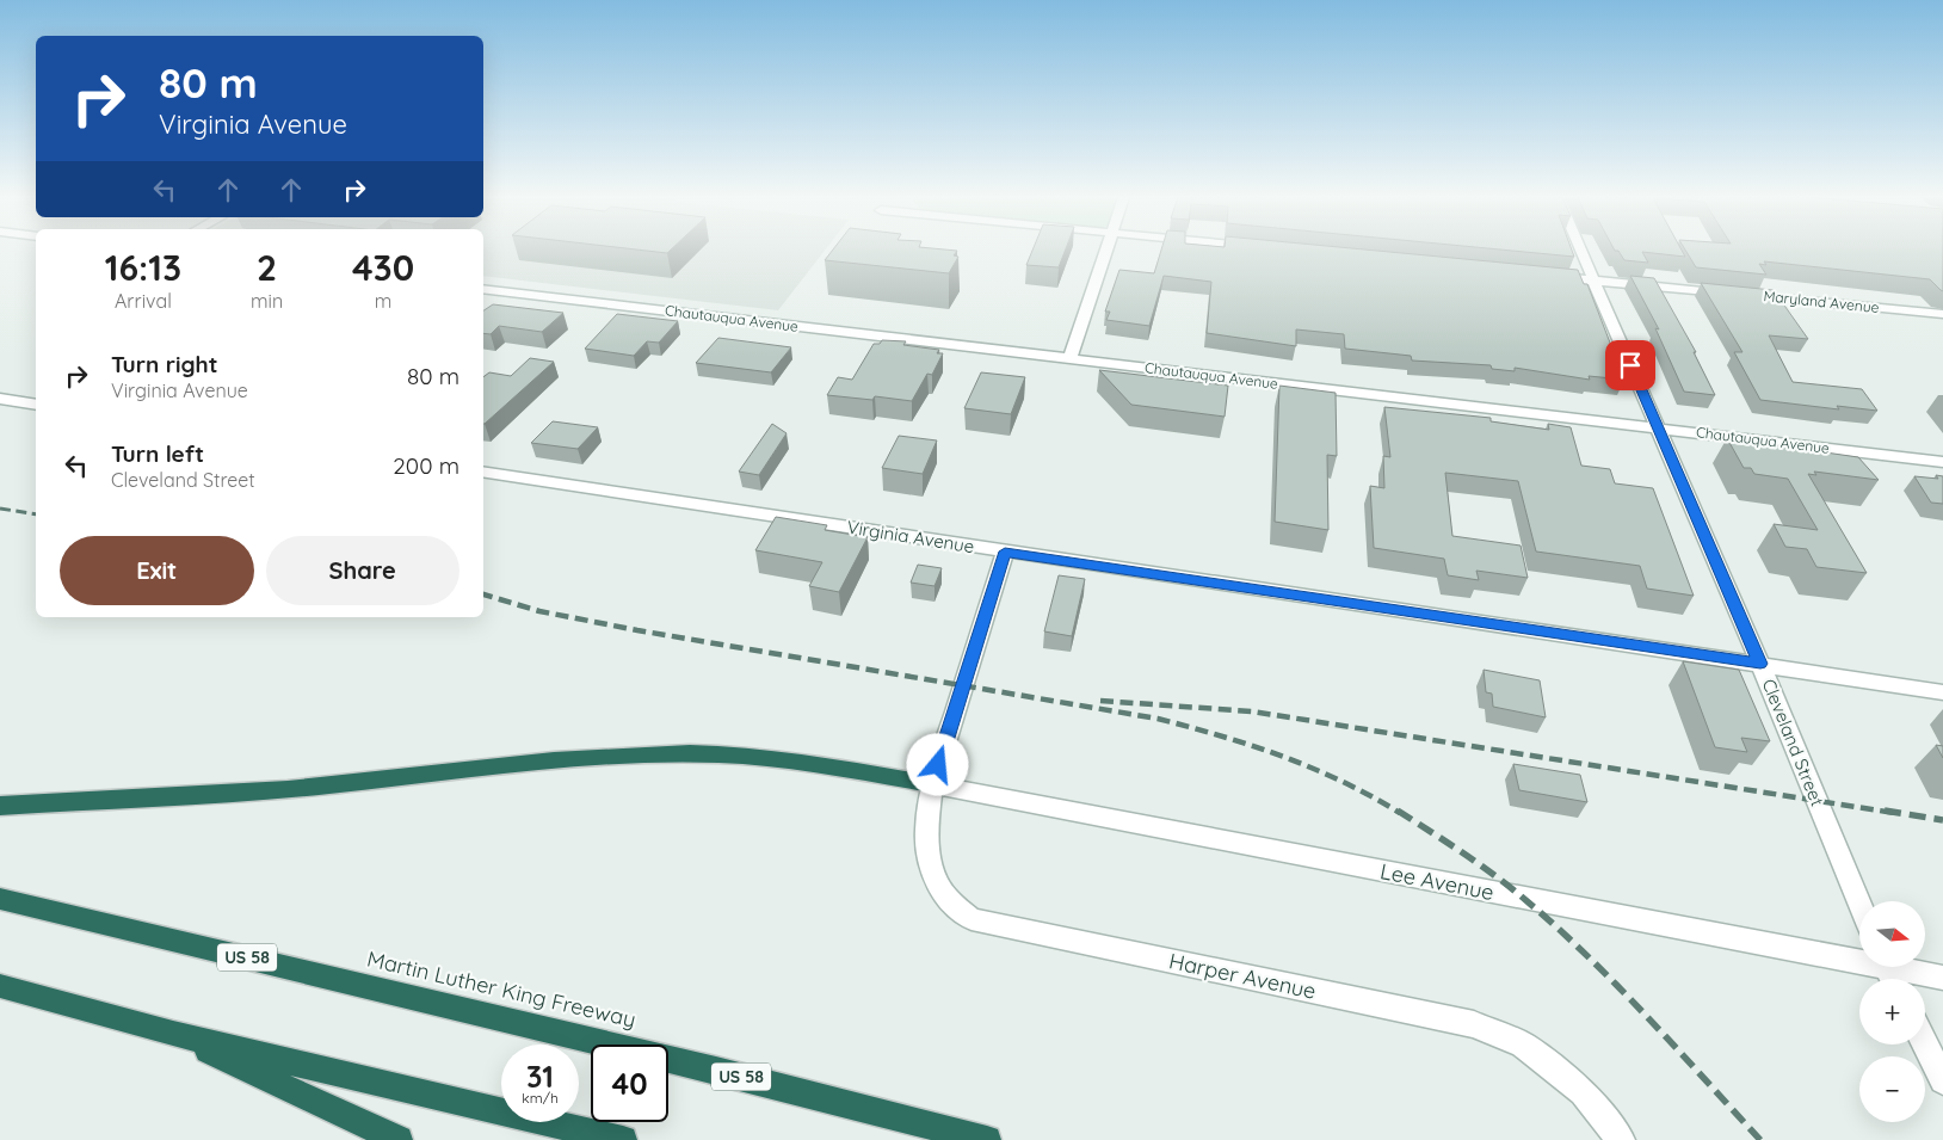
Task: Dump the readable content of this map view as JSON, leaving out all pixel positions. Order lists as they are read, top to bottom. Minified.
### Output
{"streets":{"highway":["US 58","Martin Luther King Freeway"],"street":["Maryland Avenue","Chautauqua Avenue","Virginia Avenue","Cleveland Street","Lee Avenue","Harper Avenue"]},"crossings":[["Maryland Avenue","Cleveland Street"],["Chautauqua Avenue","Cleveland Street"],["Virginia Avenue","Cleveland Street"],["Virginia Avenue","Harper Avenue"],["Lee Avenue","Harper Avenue"]],"north":"right","page":{"turn":["80 m","Virginia Avenue"],"eta":["16:13","Arrival","2","min","430","m"],"list":[{"name":"Turn right","note":"Virginia Avenue","value":"80 m"},{"name":"Turn left","note":"Cleveland Street","value":"200 m"}],"buttons":["Exit","Share"],"map_buttons":["+","−"],"speed":"31 km/h","limit":"40"}}
